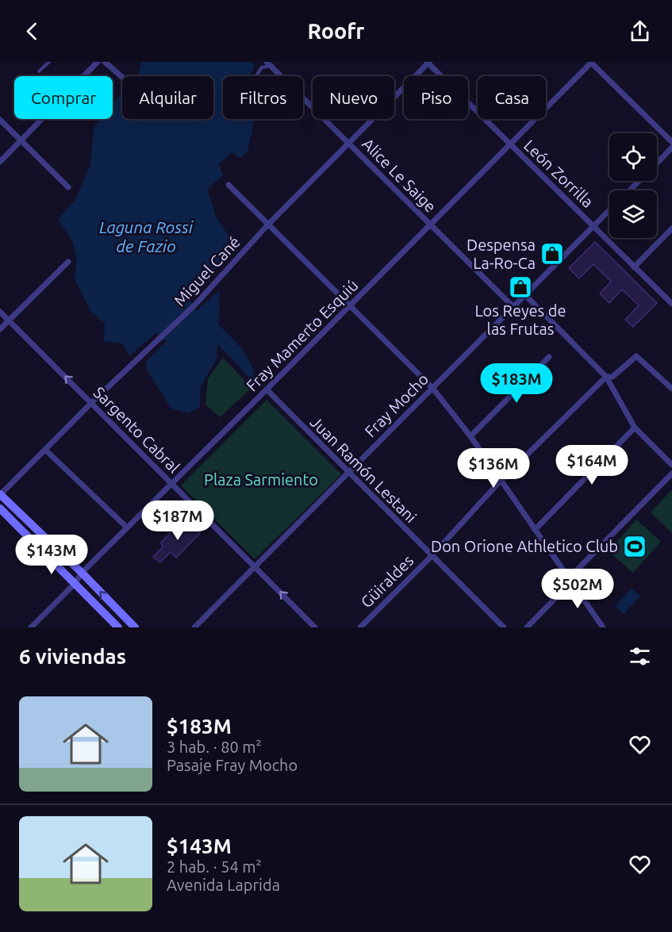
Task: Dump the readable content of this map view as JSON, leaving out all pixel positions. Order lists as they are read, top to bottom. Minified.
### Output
{"streets":{"street":["León Zorrilla","Alice Le Saige","Miguel Cané","Fray Mamerto Esquiú","Fray Mocho","Sargento Cabral","Juan Ramón Lestani","Güiraldes"]},"crossings":[["León Zorrilla","Miguel Cané"],["León Zorrilla","Fray Mamerto Esquiú"],["León Zorrilla","Fray Mocho"],["Alice Le Saige","Miguel Cané"],["Alice Le Saige","Fray Mamerto Esquiú"],["Alice Le Saige","Fray Mocho"],["Miguel Cané","Sargento Cabral"],["Fray Mamerto Esquiú","Sargento Cabral"],["Fray Mamerto Esquiú","Juan Ramón Lestani"],["Fray Mocho","Sargento Cabral"],["Fray Mocho","Juan Ramón Lestani"],["Juan Ramón Lestani","Güiraldes"]],"one_way":["Sargento Cabral"],"water":["Laguna Rossi de Fazio"],"parks":["Plaza Sarmiento"],"places":{"shop":["Despensa La-Ro-Ca","Los Reyes de las Frutas"],"sports":["Don Orione Athletico Club"]},"page":{"header":"Roofr","chip":["Comprar","Alquilar","Filtros","Nuevo","Piso","Casa"],"price":["$183M","$164M","$136M","$187M","$143M","$502M"],"heading":"6 viviendas","list":[{"name":"$183M","note":"3 hab. · 80 m² · Pasaje Fray Mocho"},{"name":"$143M","note":"2 hab. · 54 m² · Avenida Laprida"}]}}
